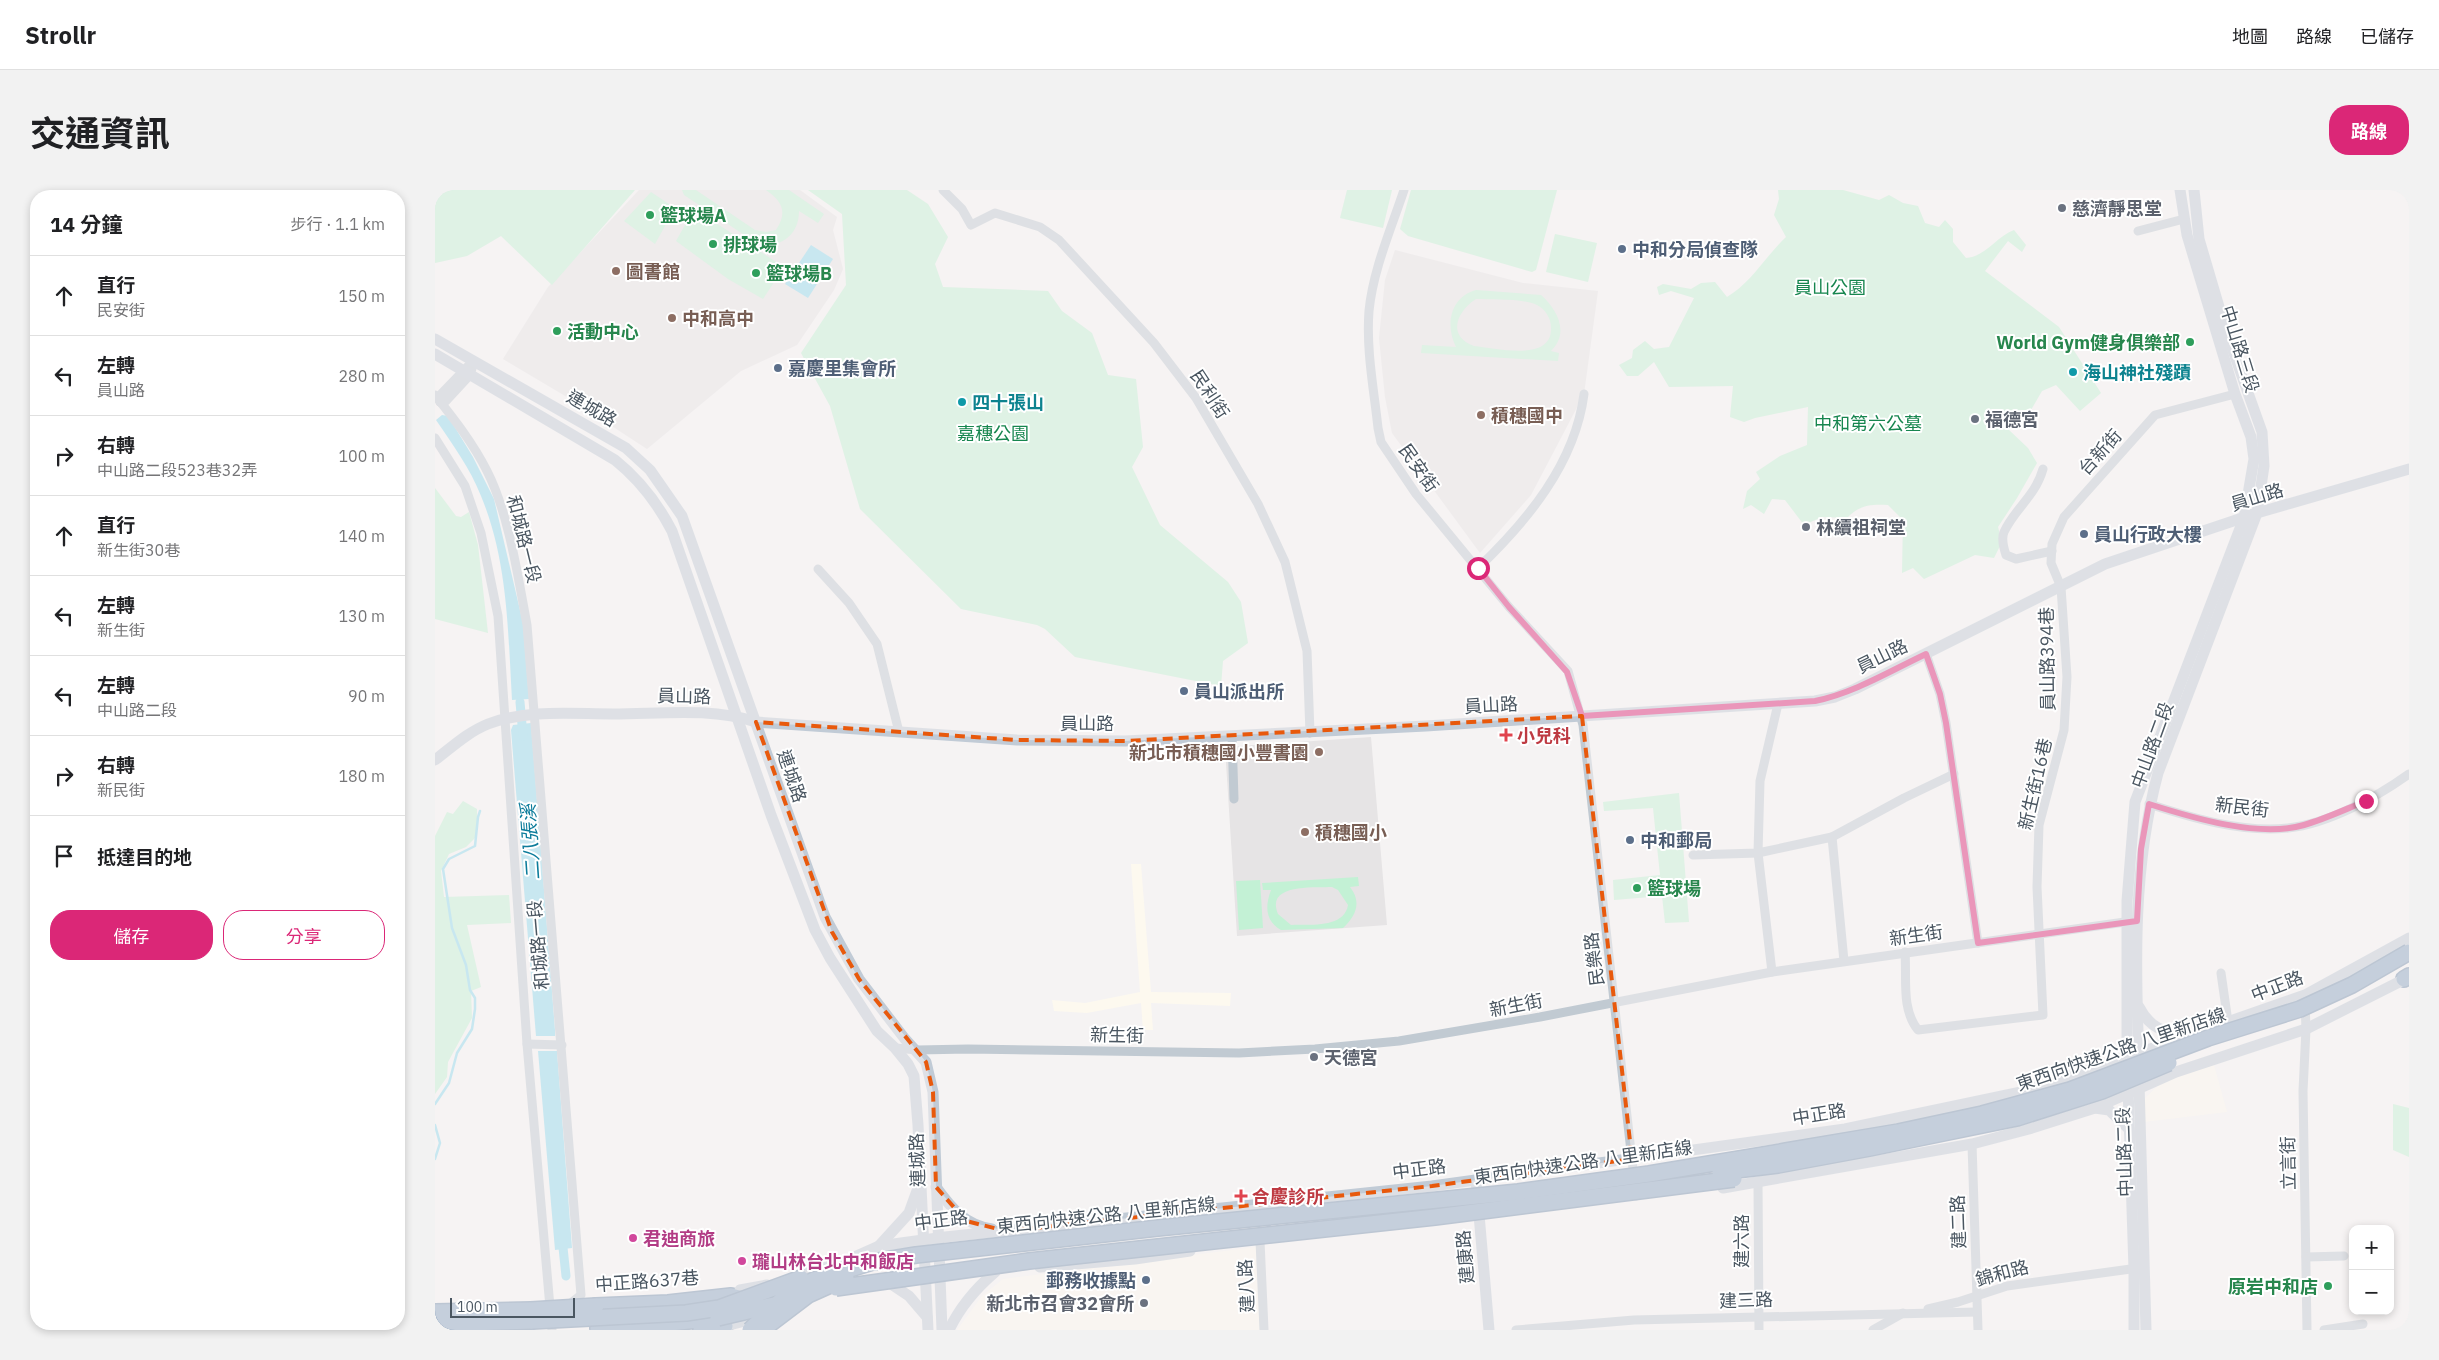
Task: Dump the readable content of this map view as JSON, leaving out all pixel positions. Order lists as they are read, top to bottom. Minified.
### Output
{"streets":{"highway":["東西向快速公路 八里新店線"],"main road":["中山路三段","連城路","員山路","中山路二段","中正路","建康路"],"street":["民利街","台新街","民安街","和城路一段","員山路394巷","新生街16巷","新民街","新生街","民樂路","立言街","建二路","建六路","錦和路","中正路637巷","建八路","建三路"]},"crossings":[["中山路三段","台新街"],["中山路三段","員山路"],["中山路三段","中山路二段"],["民利街","員山路"],["連城路","員山路"],["連城路","新生街"],["連城路","中正路"],["台新街","員山路"],["台新街","員山路394巷"],["民安街","員山路"],["民安街","民樂路"],["員山路","和城路一段"],["員山路","員山路394巷"],["員山路","中山路二段"],["員山路","民樂路"],["和城路一段","中正路637巷"],["員山路394巷","新生街16巷"],["中山路二段","新民街"],["中山路二段","新生街"],["中山路二段","中正路"],["中山路二段","錦和路"],["新生街16巷","新生街"],["新生街","民樂路"],["民樂路","中正路"],["中正路","立言街"],["中正路","建康路"],["建二路","錦和路"],["建二路","建三路"],["建六路","建三路"],["錦和路","建三路"]],"water":["二八張溪"],"parks":["員山公園","中和第六公墓","嘉穗公園"],"places":{"other":["慈濟靜思堂","籃球場A","排球場","中和分局偵查隊","圖書館","籃球場B","中和高中","活動中心","World Gym健身俱樂部","嘉慶里集會所","海山神社殘蹟","四十張山","積穗國中","福德宮","林續祖祠堂","員山行政大樓","員山派出所","新北市積穗國小豐書園","積穗國小","中和郵局","籃球場","天德宮","君迪商旅","瓏山林台北中和飯店","郵務收據點","原岩中和店","新北市召會32會所"],"health":["小兒科","合慶診所"]},"scale_bar":"100 m","page":{"header":"Strollr","nav":["地圖","路線","已儲存"],"title":"交通資訊","buttons":["路線",["儲存","分享"]],"heading":["14 分鐘","步行 · 1.1 km"],"list":[["直行","民安街","150 m"],["左轉","員山路","280 m"],["右轉","中山路二段523巷32弄","100 m"],["直行","新生街30巷","140 m"],["左轉","新生街","130 m"],["左轉","中山路二段","90 m"],["右轉","新民街","180 m"],"抵達目的地"],"map_buttons":["+","−"],"scale":"100 m"}}
